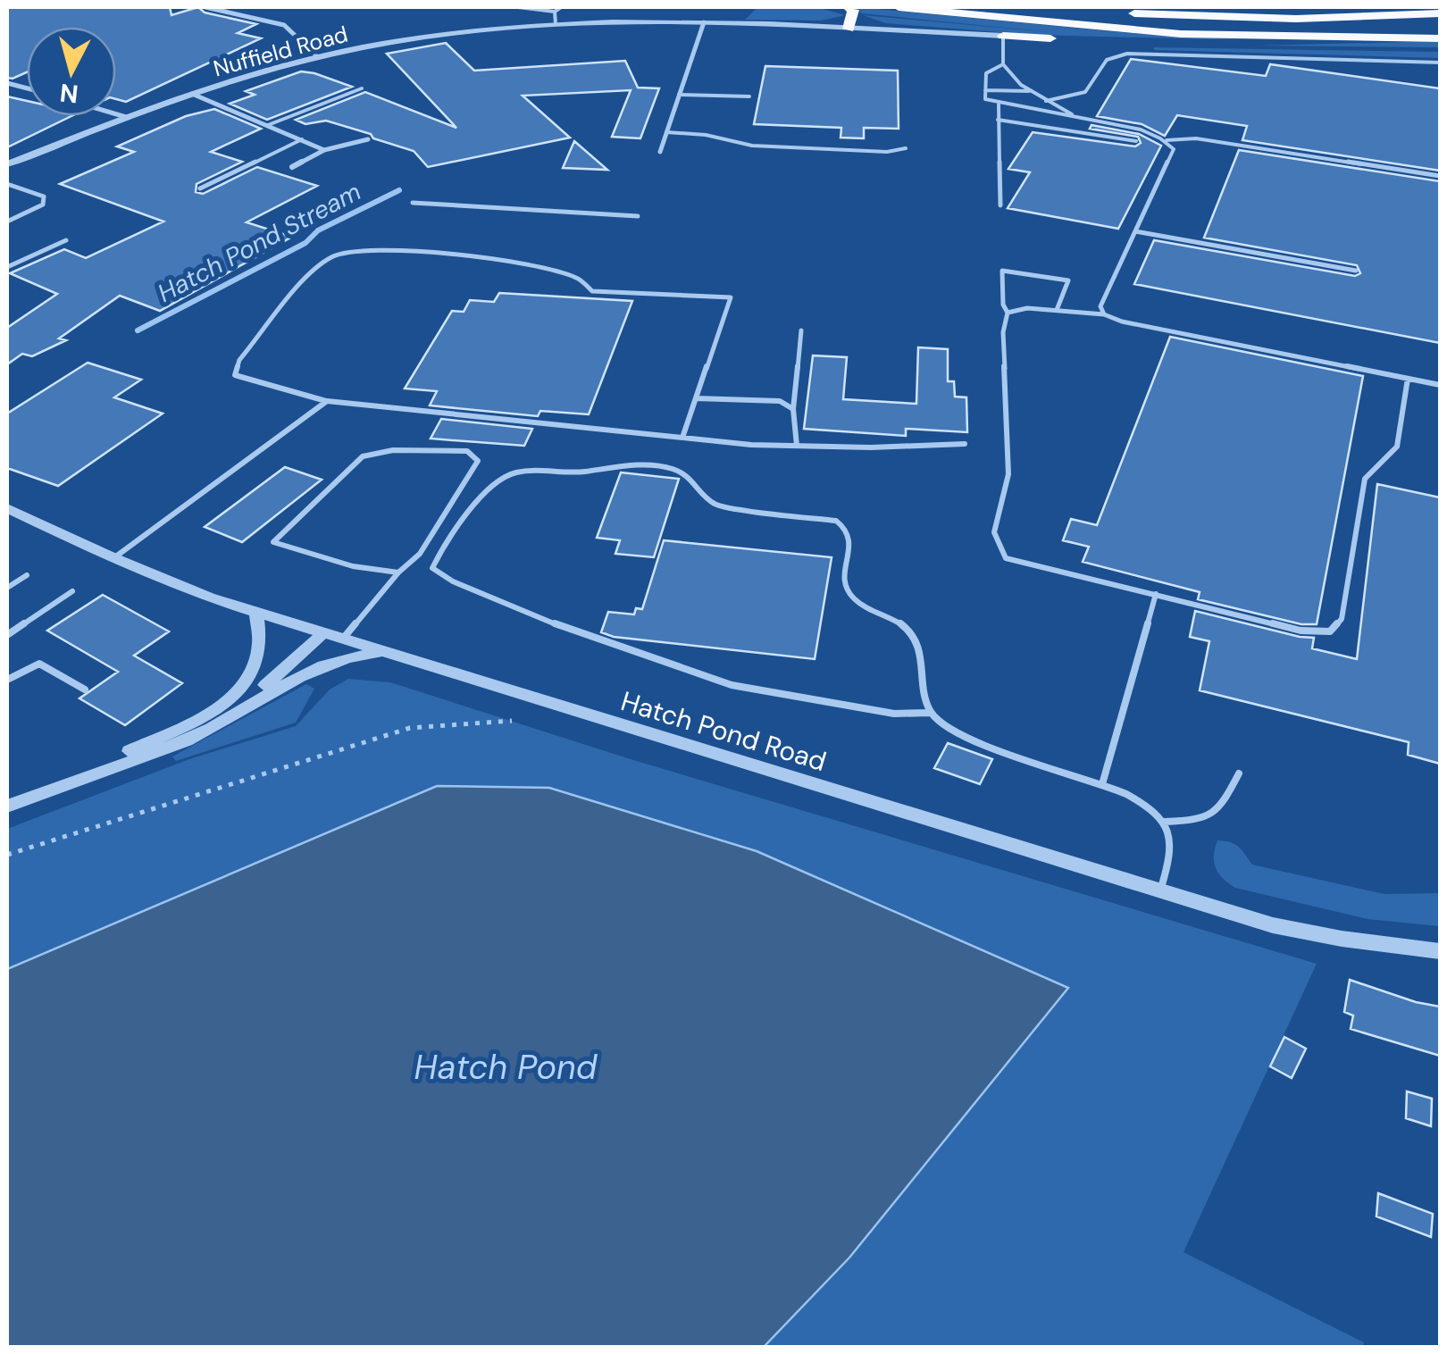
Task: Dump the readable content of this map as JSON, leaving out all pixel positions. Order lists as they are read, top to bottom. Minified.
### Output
{"streets":{"street":["Nuffield Road","Hatch Pond Road"]},"water":["Hatch Pond Stream","Hatch Pond"],"north":"bottom"}
